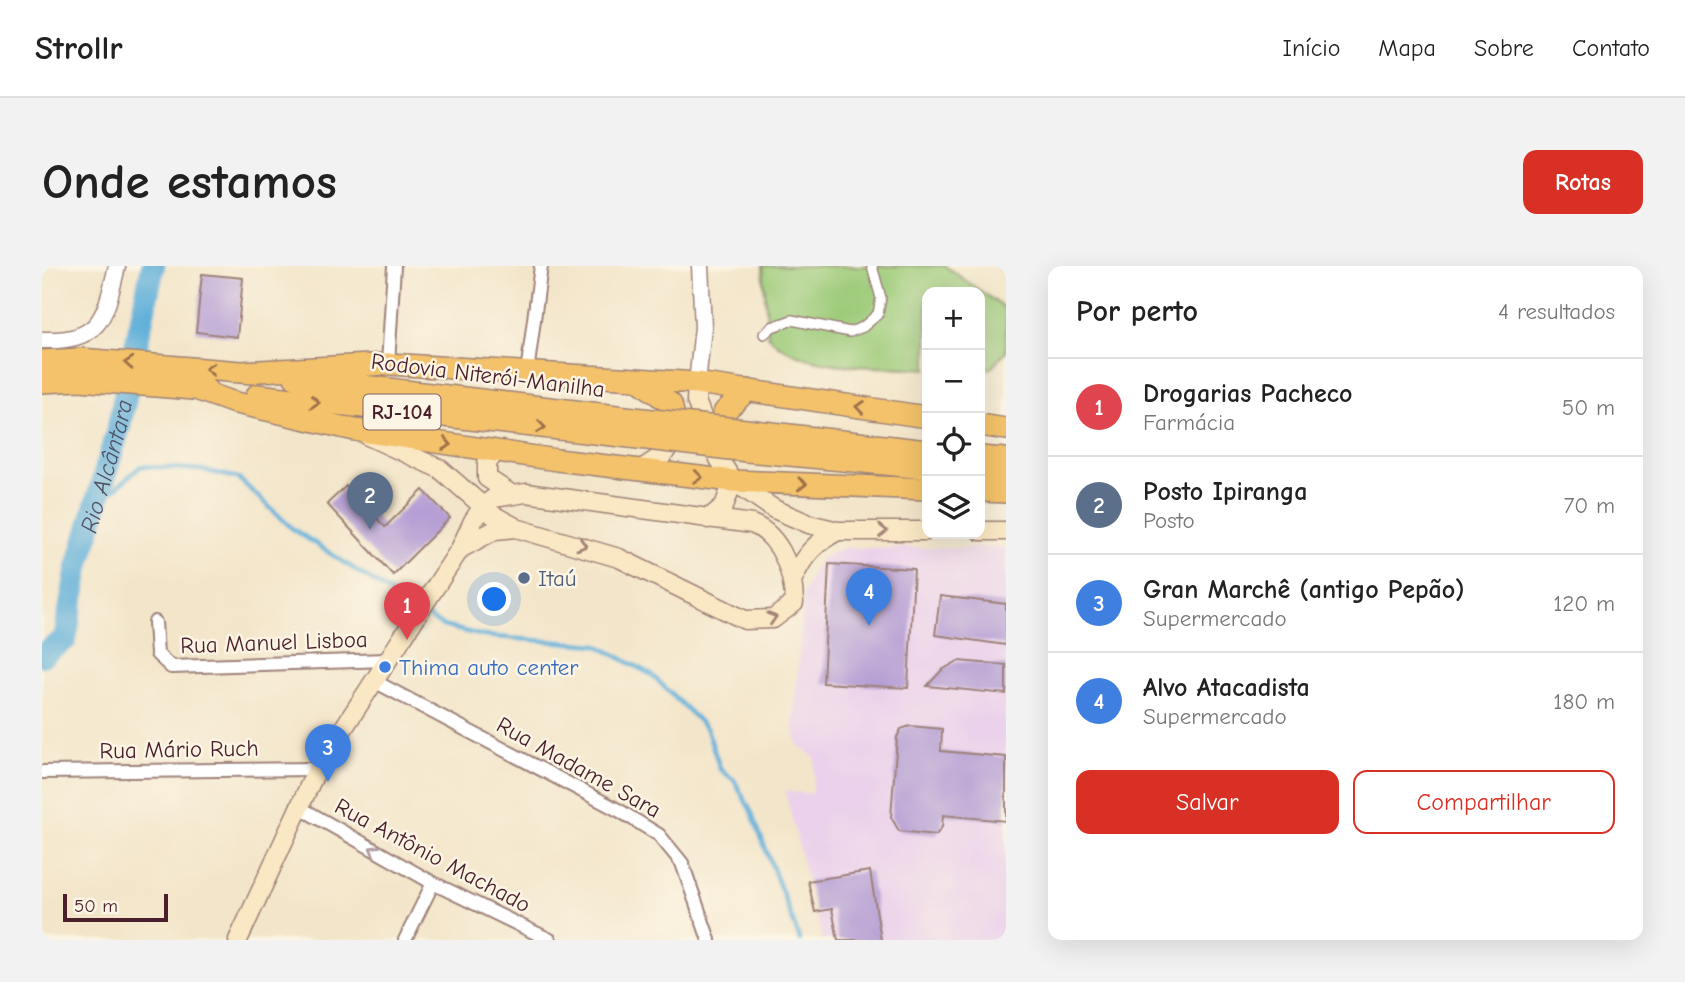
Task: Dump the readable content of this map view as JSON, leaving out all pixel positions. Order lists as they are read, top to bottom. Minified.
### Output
{"streets":{"highway":["Rodovia Niterói-Manilha","RJ-104"],"street":["Rua Manuel Lisboa","Rua Mário Ruch","Rua Madame Sara","Rua Antônio Machado"]},"one_way":["Rua Antônio Machado"],"water":["Rio Alcântara"],"places":["Itaú","Thima auto center"],"scale_bar":"50 m","page":{"header":"Strollr","nav":["Início","Mapa","Sobre","Contato"],"buttons":["Rotas",["Salvar","Compartilhar"]],"title":"Onde estamos","heading":["Por perto","4 resultados"],"map_buttons":["+","−"],"list":[{"mark":"1","name":"Drogarias Pacheco","note":"Farmácia","value":"50 m"},{"mark":"2","name":"Posto Ipiranga","note":"Posto","value":"70 m"},{"mark":"3","name":"Gran Marchê (antigo Pepão)","note":"Supermercado","value":"120 m"},{"mark":"4","name":"Alvo Atacadista","note":"Supermercado","value":"180 m"}],"pins":["2","4","1","3"],"scale":"50 m"}}
